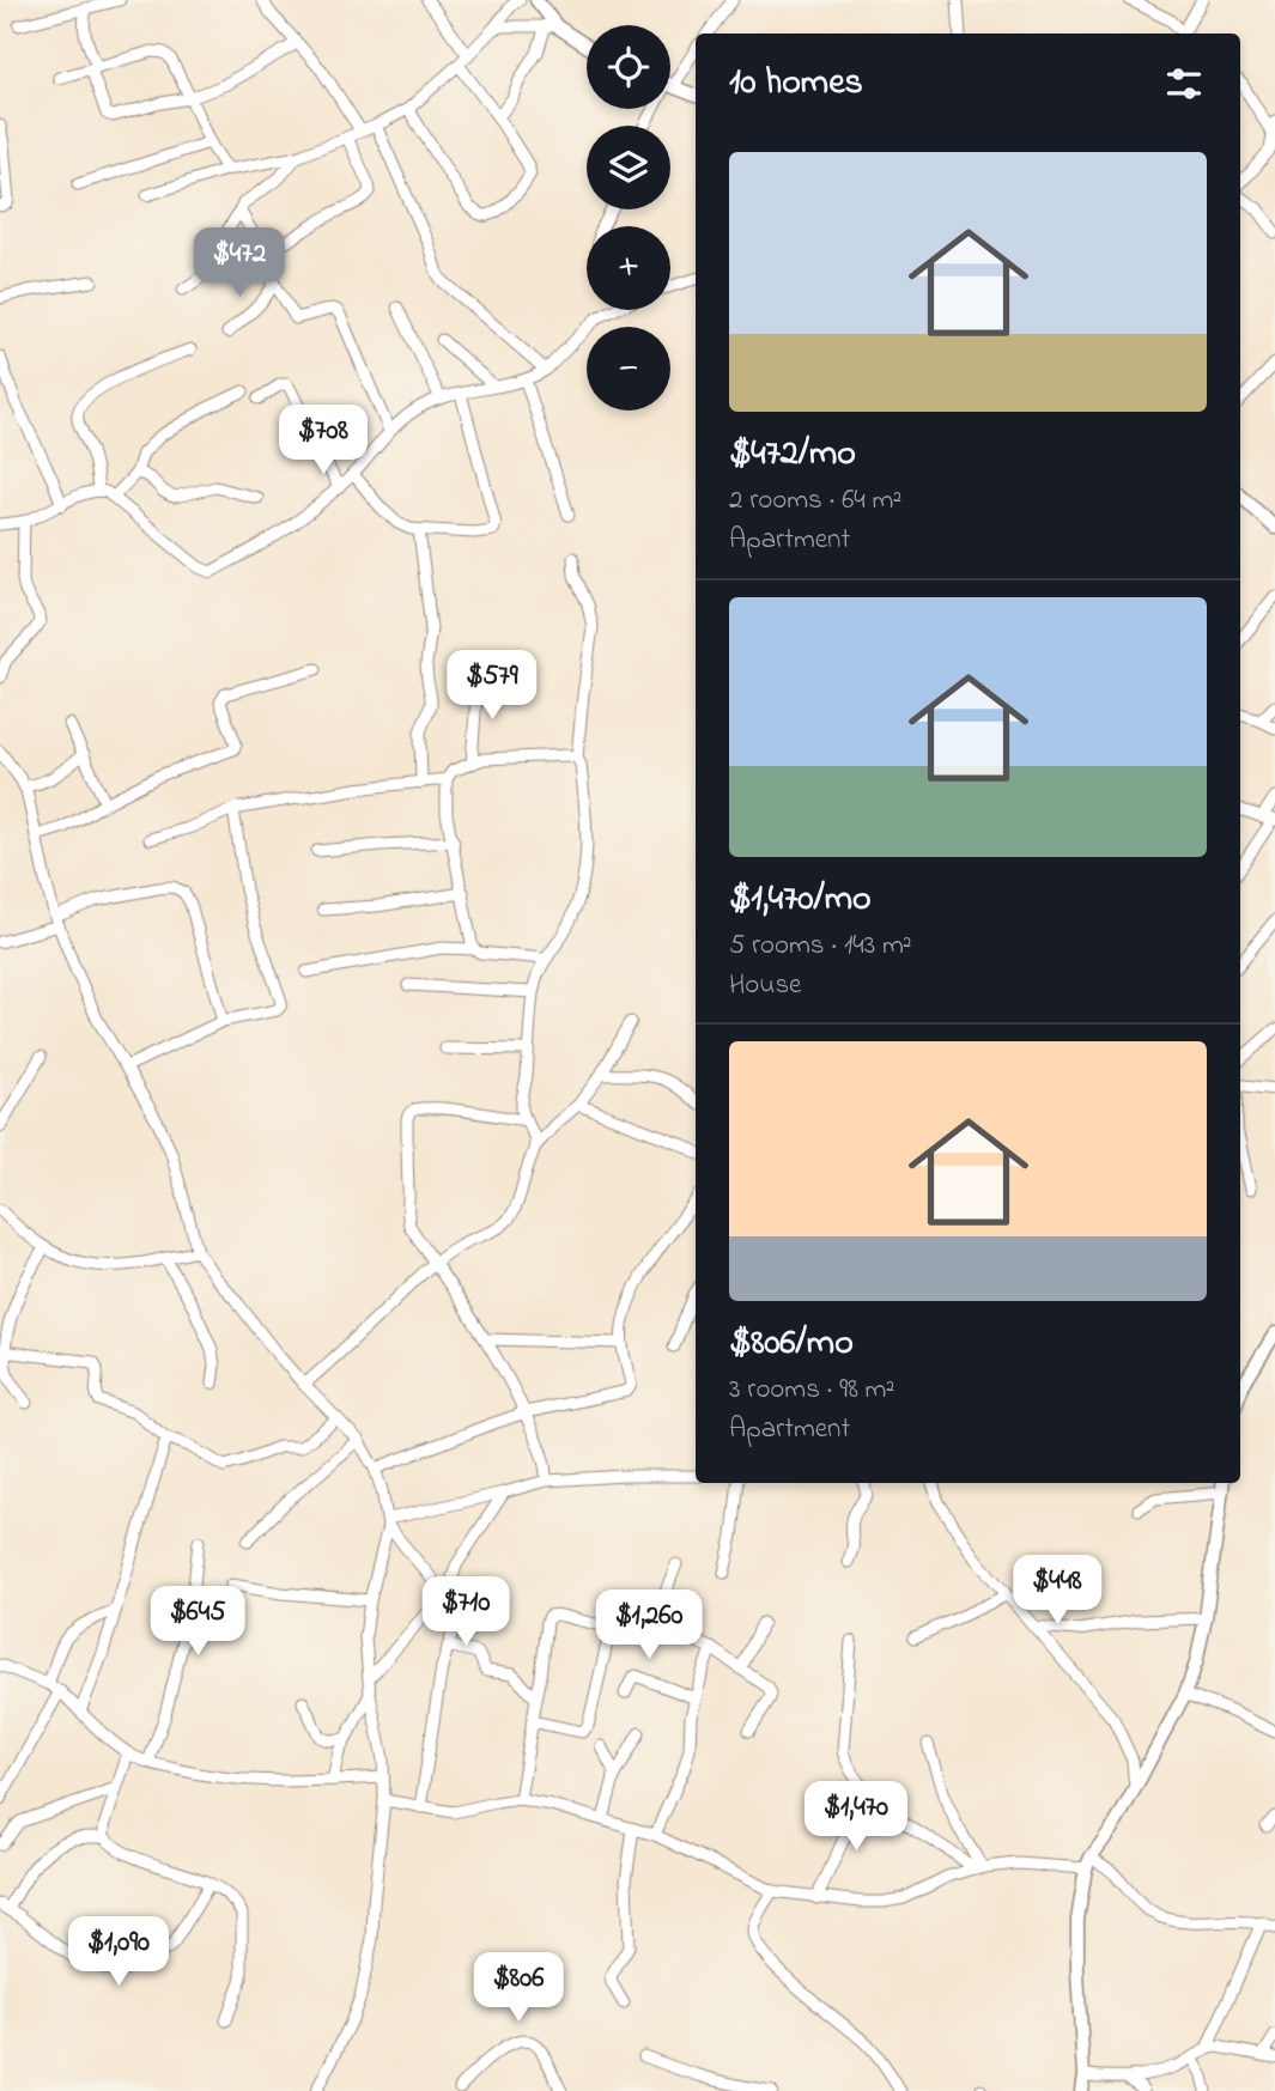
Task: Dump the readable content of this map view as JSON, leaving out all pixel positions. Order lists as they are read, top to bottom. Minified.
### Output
{"page":{"map_buttons":["+","−"],"heading":"10 homes","list":[{"name":"$472/mo","note":"2 rooms · 64 m² · Apartment"},{"name":"$1,470/mo","note":"5 rooms · 143 m² · House"},{"name":"$806/mo","note":"3 rooms · 98 m² · Apartment"}],"price":["$472","$708","$579","$448","$710","$645","$1,260","$1,470","$1,090","$806"]}}
